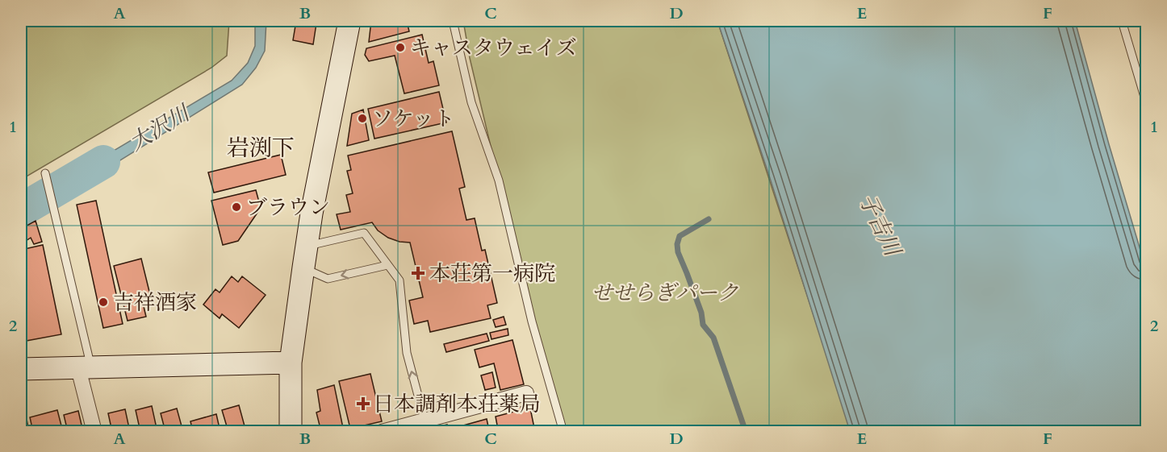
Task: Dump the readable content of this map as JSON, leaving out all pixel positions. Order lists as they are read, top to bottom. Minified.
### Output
{"districts":["岩渕下"],"water":["大沢川","子吉川"],"parks":["せせらぎパーク"],"places":{"other":["キャスタウェイズ","ソケット","ブラウン","吉祥酒家"],"health":["本荘第一病院","日本調剤本荘薬局"]},"grid":{"columns":["A","B","C","D","E","F"],"rows":["1","2"]}}
